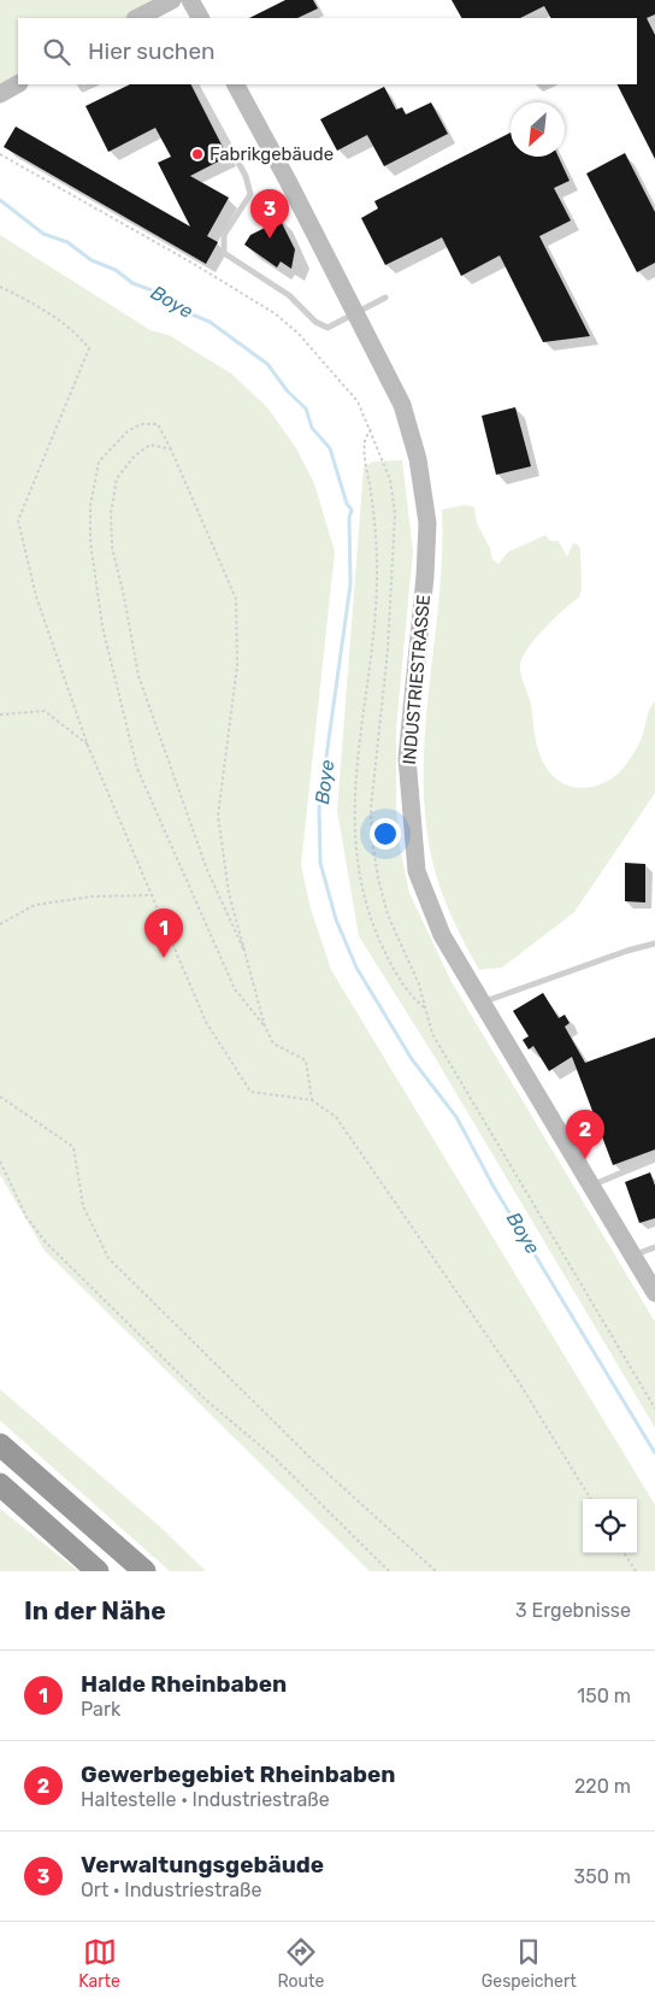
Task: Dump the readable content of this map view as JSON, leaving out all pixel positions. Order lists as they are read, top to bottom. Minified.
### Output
{"streets":{"street":["INDUSTRIESTRASSE"]},"water":["Boye"],"places":["Fabrikgebäude"],"north":"bottom left","page":{"search":"Hier suchen","pins":["3","1","2"],"heading":["In der Nähe","3 Ergebnisse"],"list":[{"mark":"1","name":"Halde Rheinbaben","note":"Park","value":"150 m"},{"mark":"2","name":"Gewerbegebiet Rheinbaben","note":"Haltestelle · Industriestraße","value":"220 m"},{"mark":"3","name":"Verwaltungsgebäude","note":"Ort · Industriestraße","value":"350 m"}],"nav":["Karte","Route","Gespeichert"]}}
